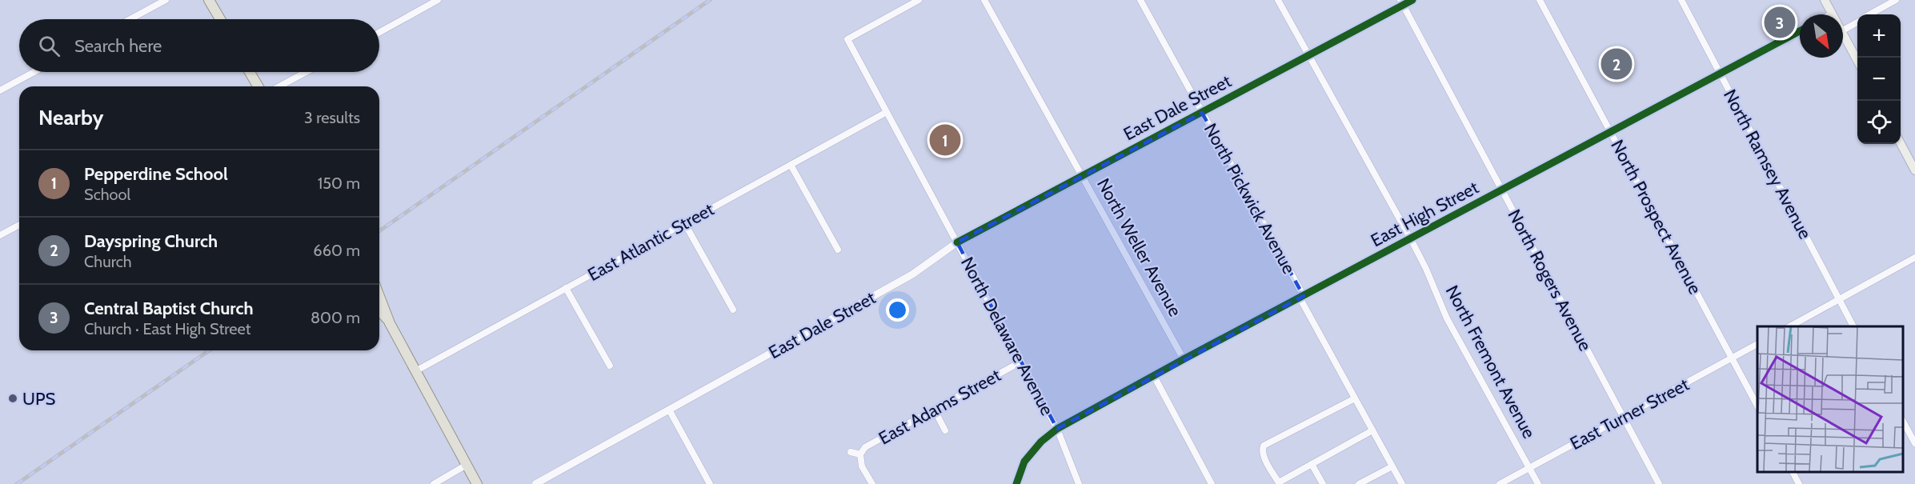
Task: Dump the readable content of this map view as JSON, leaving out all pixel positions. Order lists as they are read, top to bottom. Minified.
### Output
{"streets":{"street":["East Dale Street","North Ramsey Avenue","North Pickwick Avenue","East High Street","North Prospect Avenue","East Atlantic Street","North Weller Avenue","North Rogers Avenue","North Delaware Avenue","North Fremont Avenue","East Adams Street","East Turner Street"]},"crossings":[["East Dale Street","North Pickwick Avenue"],["East Dale Street","North Weller Avenue"],["East Dale Street","North Rogers Avenue"],["East Dale Street","North Delaware Avenue"],["East Dale Street","North Fremont Avenue"],["North Ramsey Avenue","East High Street"],["North Pickwick Avenue","East High Street"],["East High Street","North Prospect Avenue"],["East High Street","North Weller Avenue"],["East High Street","North Rogers Avenue"],["East High Street","North Delaware Avenue"],["East High Street","North Fremont Avenue"],["North Prospect Avenue","East Turner Street"],["East Atlantic Street","North Delaware Avenue"],["North Rogers Avenue","East Turner Street"],["North Delaware Avenue","East Adams Street"],["North Fremont Avenue","East Turner Street"]],"places":["UPS"],"north":"bottom right","page":{"pins":["3","2","1"],"map_buttons":["+","−"],"search":"Search here","heading":["Nearby","3 results"],"list":[{"mark":"1","name":"Pepperdine School","note":"School","value":"150 m"},{"mark":"2","name":"Dayspring Church","note":"Church","value":"660 m"},{"mark":"3","name":"Central Baptist Church","note":"Church · East High Street","value":"800 m"}]}}
